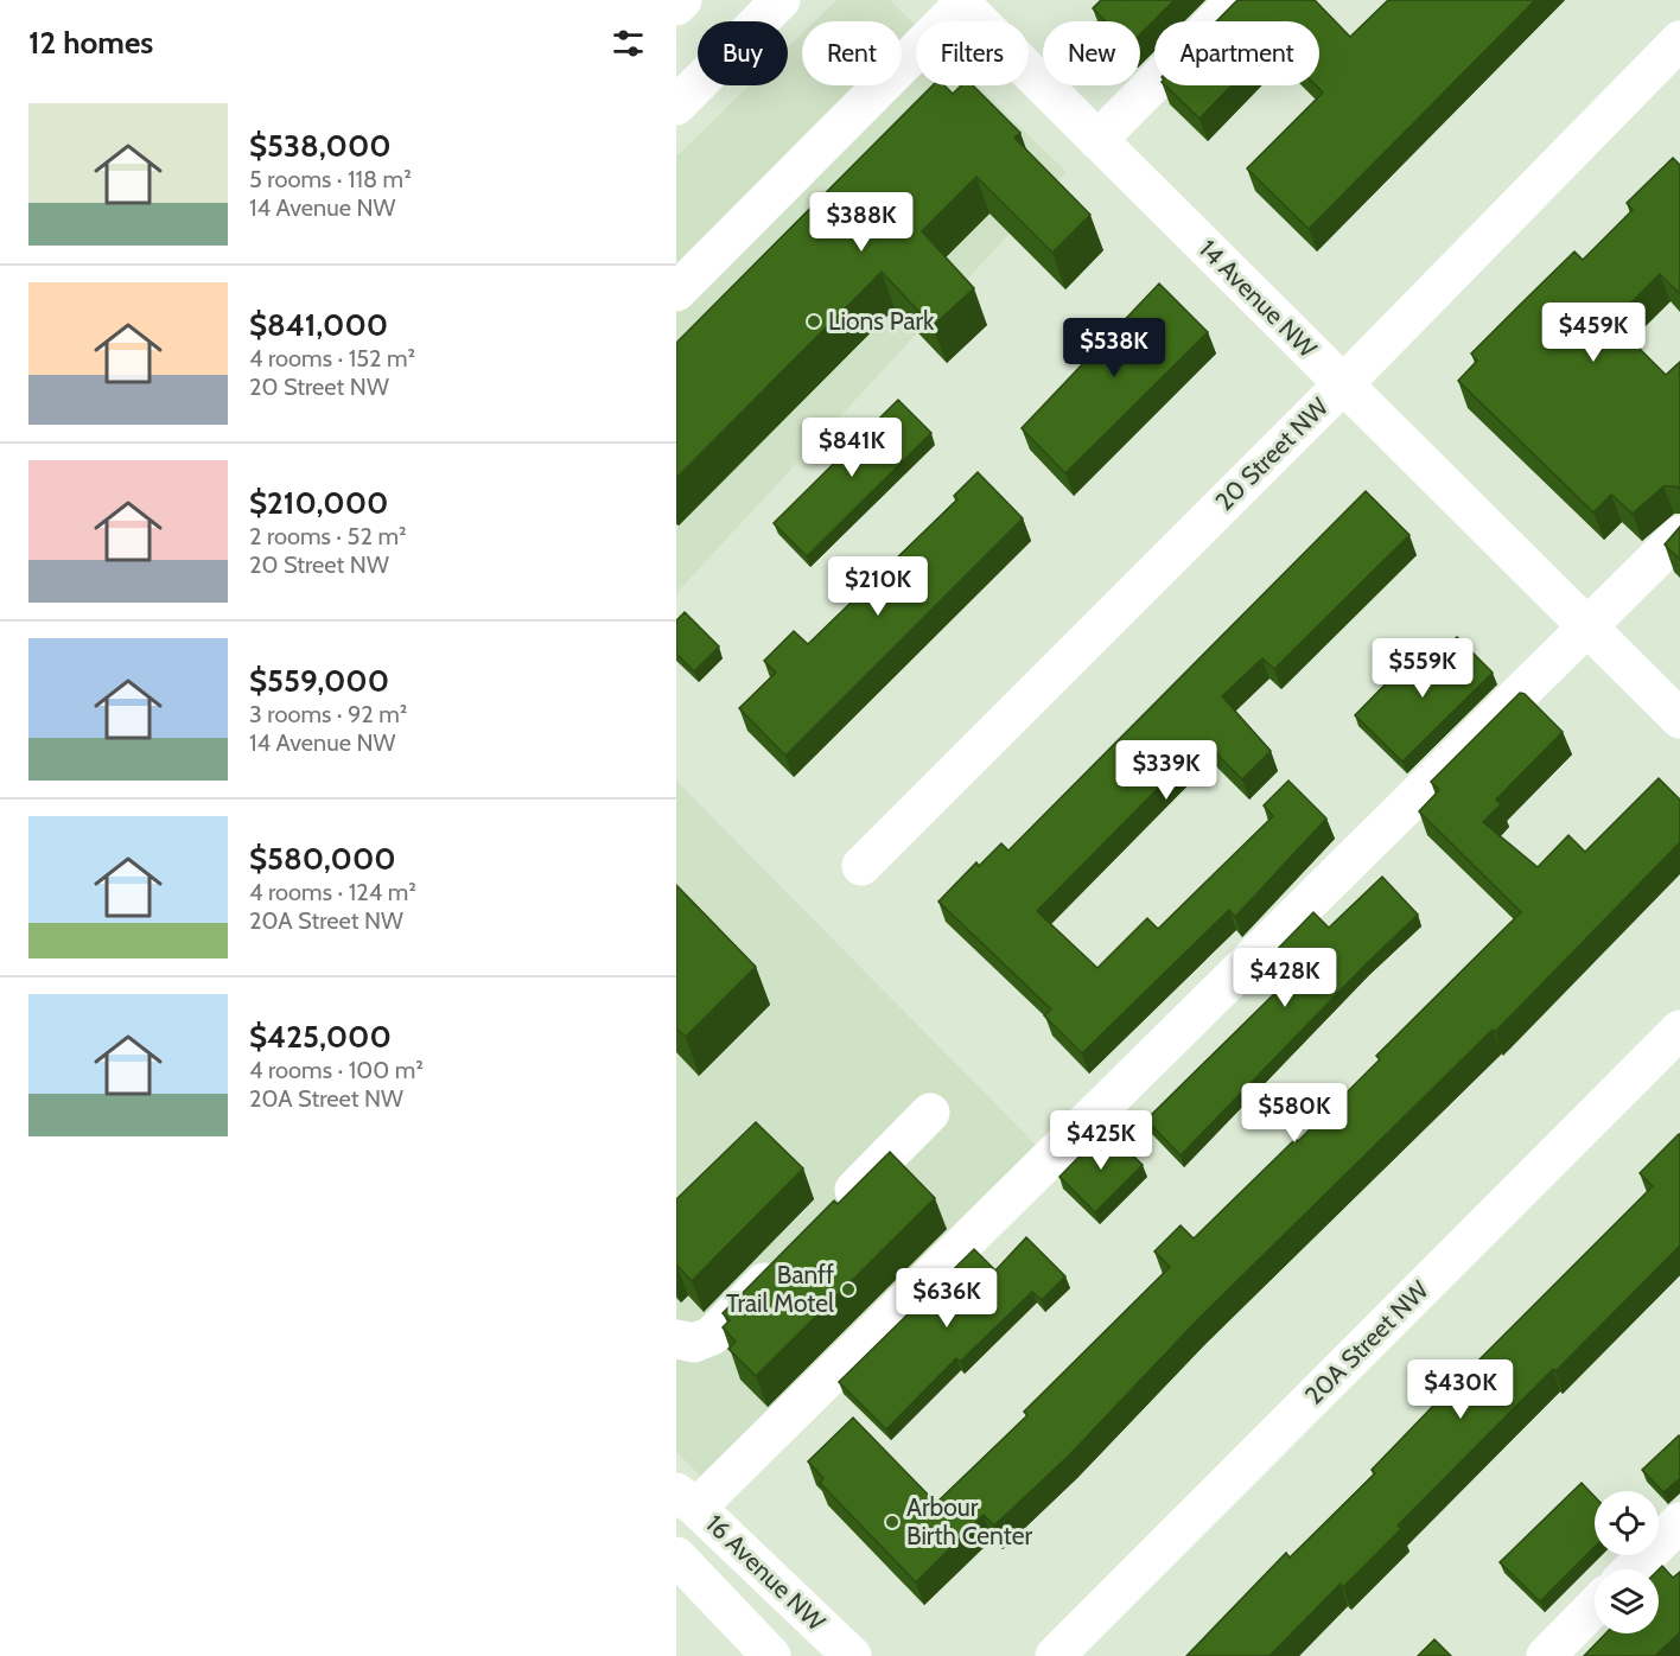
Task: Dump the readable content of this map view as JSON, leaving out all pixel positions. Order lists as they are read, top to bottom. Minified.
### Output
{"streets":{"main road":["14 Avenue NW","20 Street NW","20A Street NW","16 Avenue NW"]},"crossings":[["14 Avenue NW","20 Street NW"]],"places":["Lions Park","Banff Trail Motel","Arbour Birth Center"],"page":{"heading":"12 homes","chip":["Buy","Rent","Filters","New","Apartment"],"list":[{"name":"$538,000","note":"5 rooms · 118 m² · 14 Avenue NW"},{"name":"$841,000","note":"4 rooms · 152 m² · 20 Street NW"},{"name":"$210,000","note":"2 rooms · 52 m² · 20 Street NW"},{"name":"$559,000","note":"3 rooms · 92 m² · 14 Avenue NW"},{"name":"$580,000","note":"4 rooms · 124 m² · 20A Street NW"},{"name":"$425,000","note":"4 rooms · 100 m² · 20A Street NW"}],"price":["$388K","$459K","$538K","$841K","$210K","$559K","$339K","$428K","$580K","$425K","$636K","$430K"]}}
